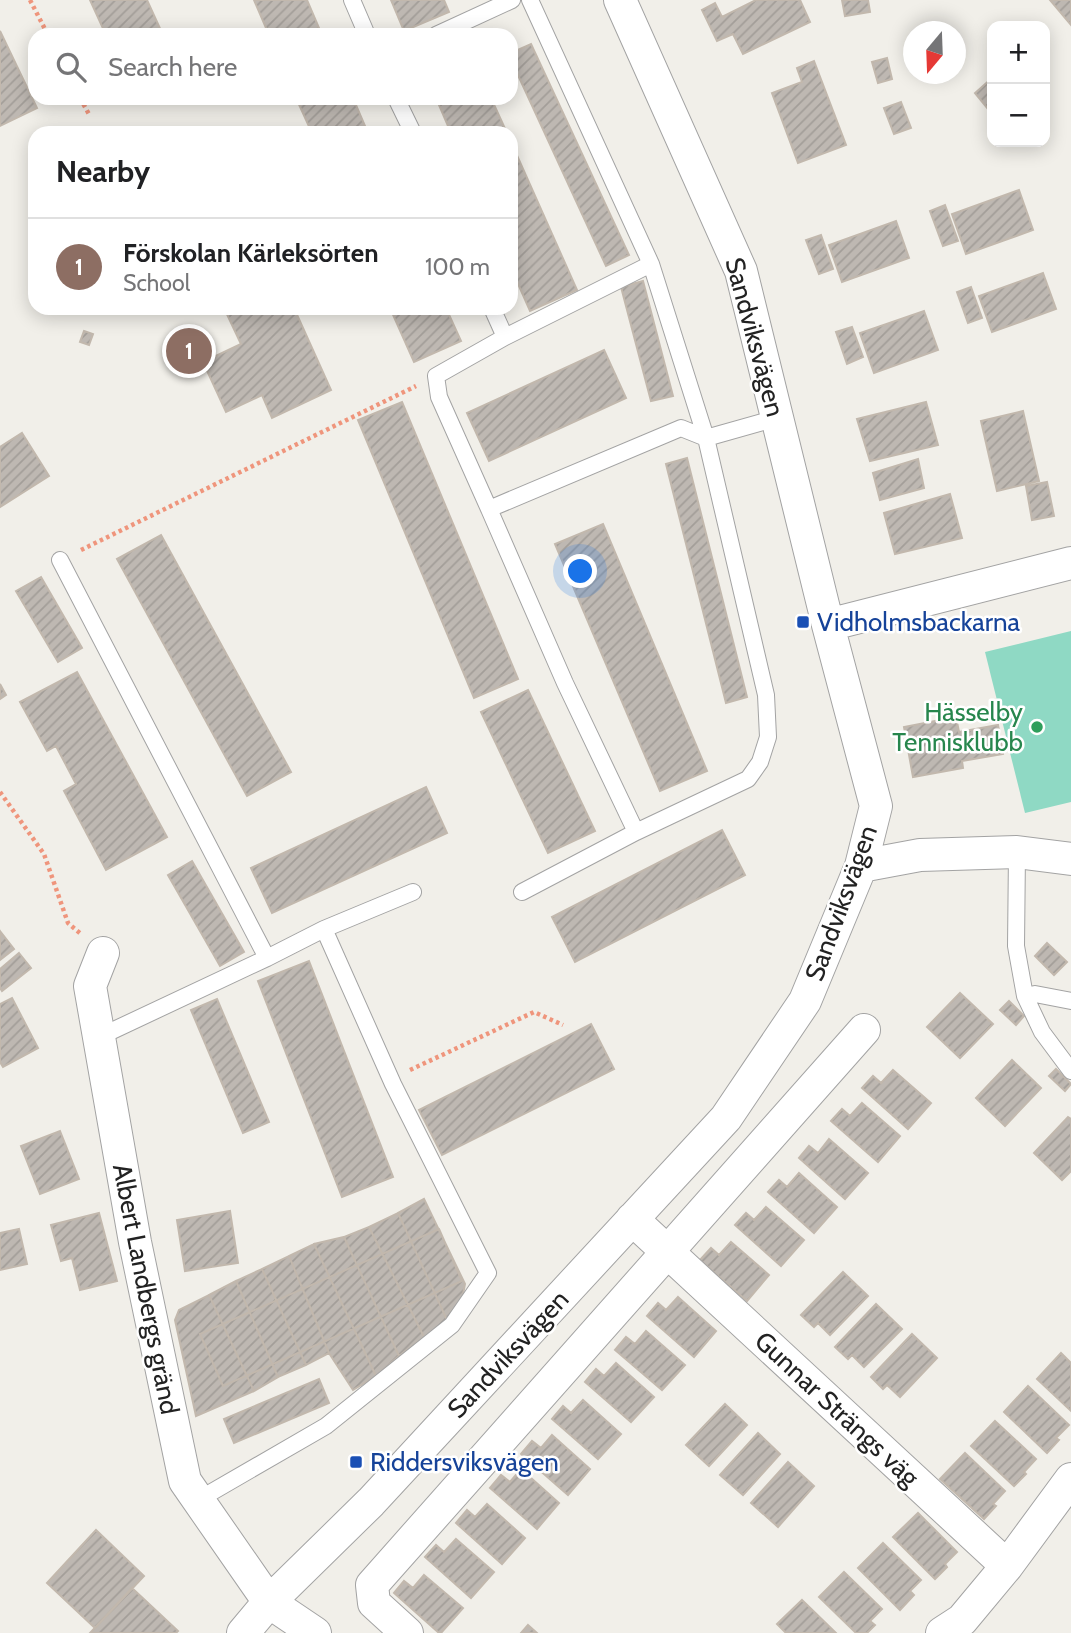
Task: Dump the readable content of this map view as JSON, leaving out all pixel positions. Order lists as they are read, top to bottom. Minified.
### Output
{"streets":{"street":["Sandviksvägen","Albert Landbergs gränd","Gunnar Strängs väg"]},"crossings":[["Sandviksvägen","Albert Landbergs gränd"],["Sandviksvägen","Gunnar Strängs väg"]],"places":{"transit":["Vidholmsbackarna","Riddersviksvägen"],"other":["Hässelby Tennisklubb"]},"north":"bottom","page":{"map_buttons":["+","−"],"search":"Search here","heading":"Nearby","list":[{"mark":"1","name":"Förskolan Kärleksörten","note":"School","value":"100 m"}],"pins":"1"}}
